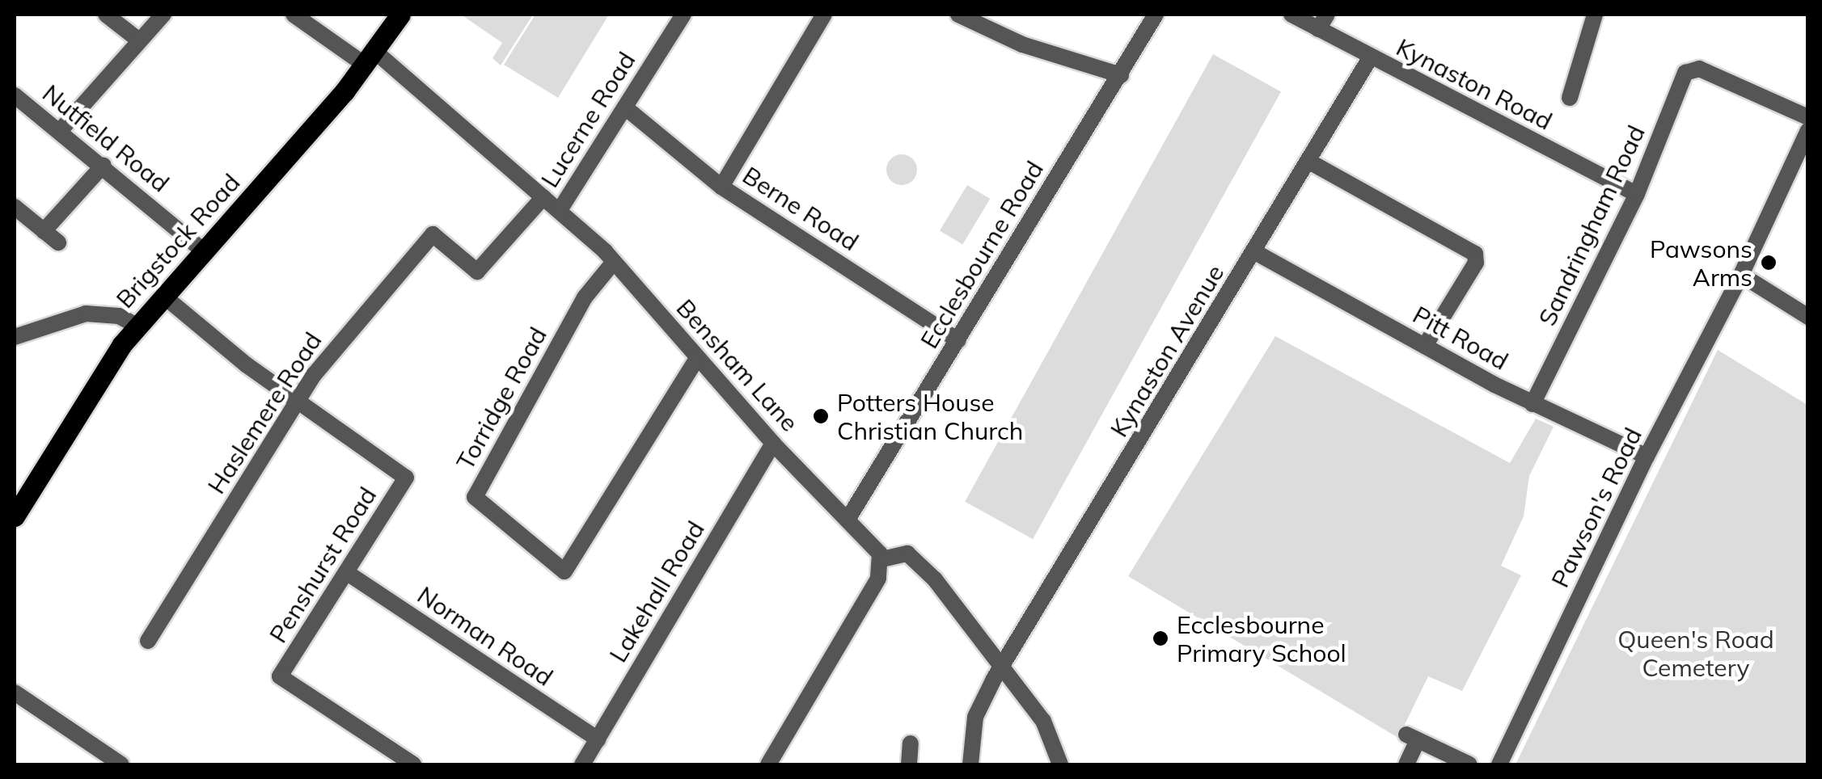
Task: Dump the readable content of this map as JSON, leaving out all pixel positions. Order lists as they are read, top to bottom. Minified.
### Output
{"streets":{"main road":["Brigstock Road"],"street":["Kynaston Road","Lucerne Road","Nutfield Road","Berne Road","Sandringham Road","Ecclesbourne Road","Pitt Road","Kynaston Avenue","Bensham Lane","Torridge Road","Haslemere Road","Pawson's Road","Penshurst Road","Lakehall Road","Norman Road"]},"crossings":[["Kynaston Road","Sandringham Road"],["Kynaston Road","Kynaston Avenue"],["Lucerne Road","Berne Road"],["Lucerne Road","Bensham Lane"],["Nutfield Road","Brigstock Road"],["Berne Road","Ecclesbourne Road"],["Sandringham Road","Pitt Road"],["Brigstock Road","Bensham Lane"],["Brigstock Road","Penshurst Road"],["Ecclesbourne Road","Bensham Lane"],["Pitt Road","Kynaston Avenue"],["Pitt Road","Pawson's Road"],["Bensham Lane","Torridge Road"],["Bensham Lane","Haslemere Road"],["Bensham Lane","Lakehall Road"],["Haslemere Road","Penshurst Road"],["Penshurst Road","Norman Road"],["Lakehall Road","Norman Road"]],"parks":["Queen's Road Cemetery"],"places":["Pawsons Arms","Potters House Christian Church","Ecclesbourne Primary School"]}
